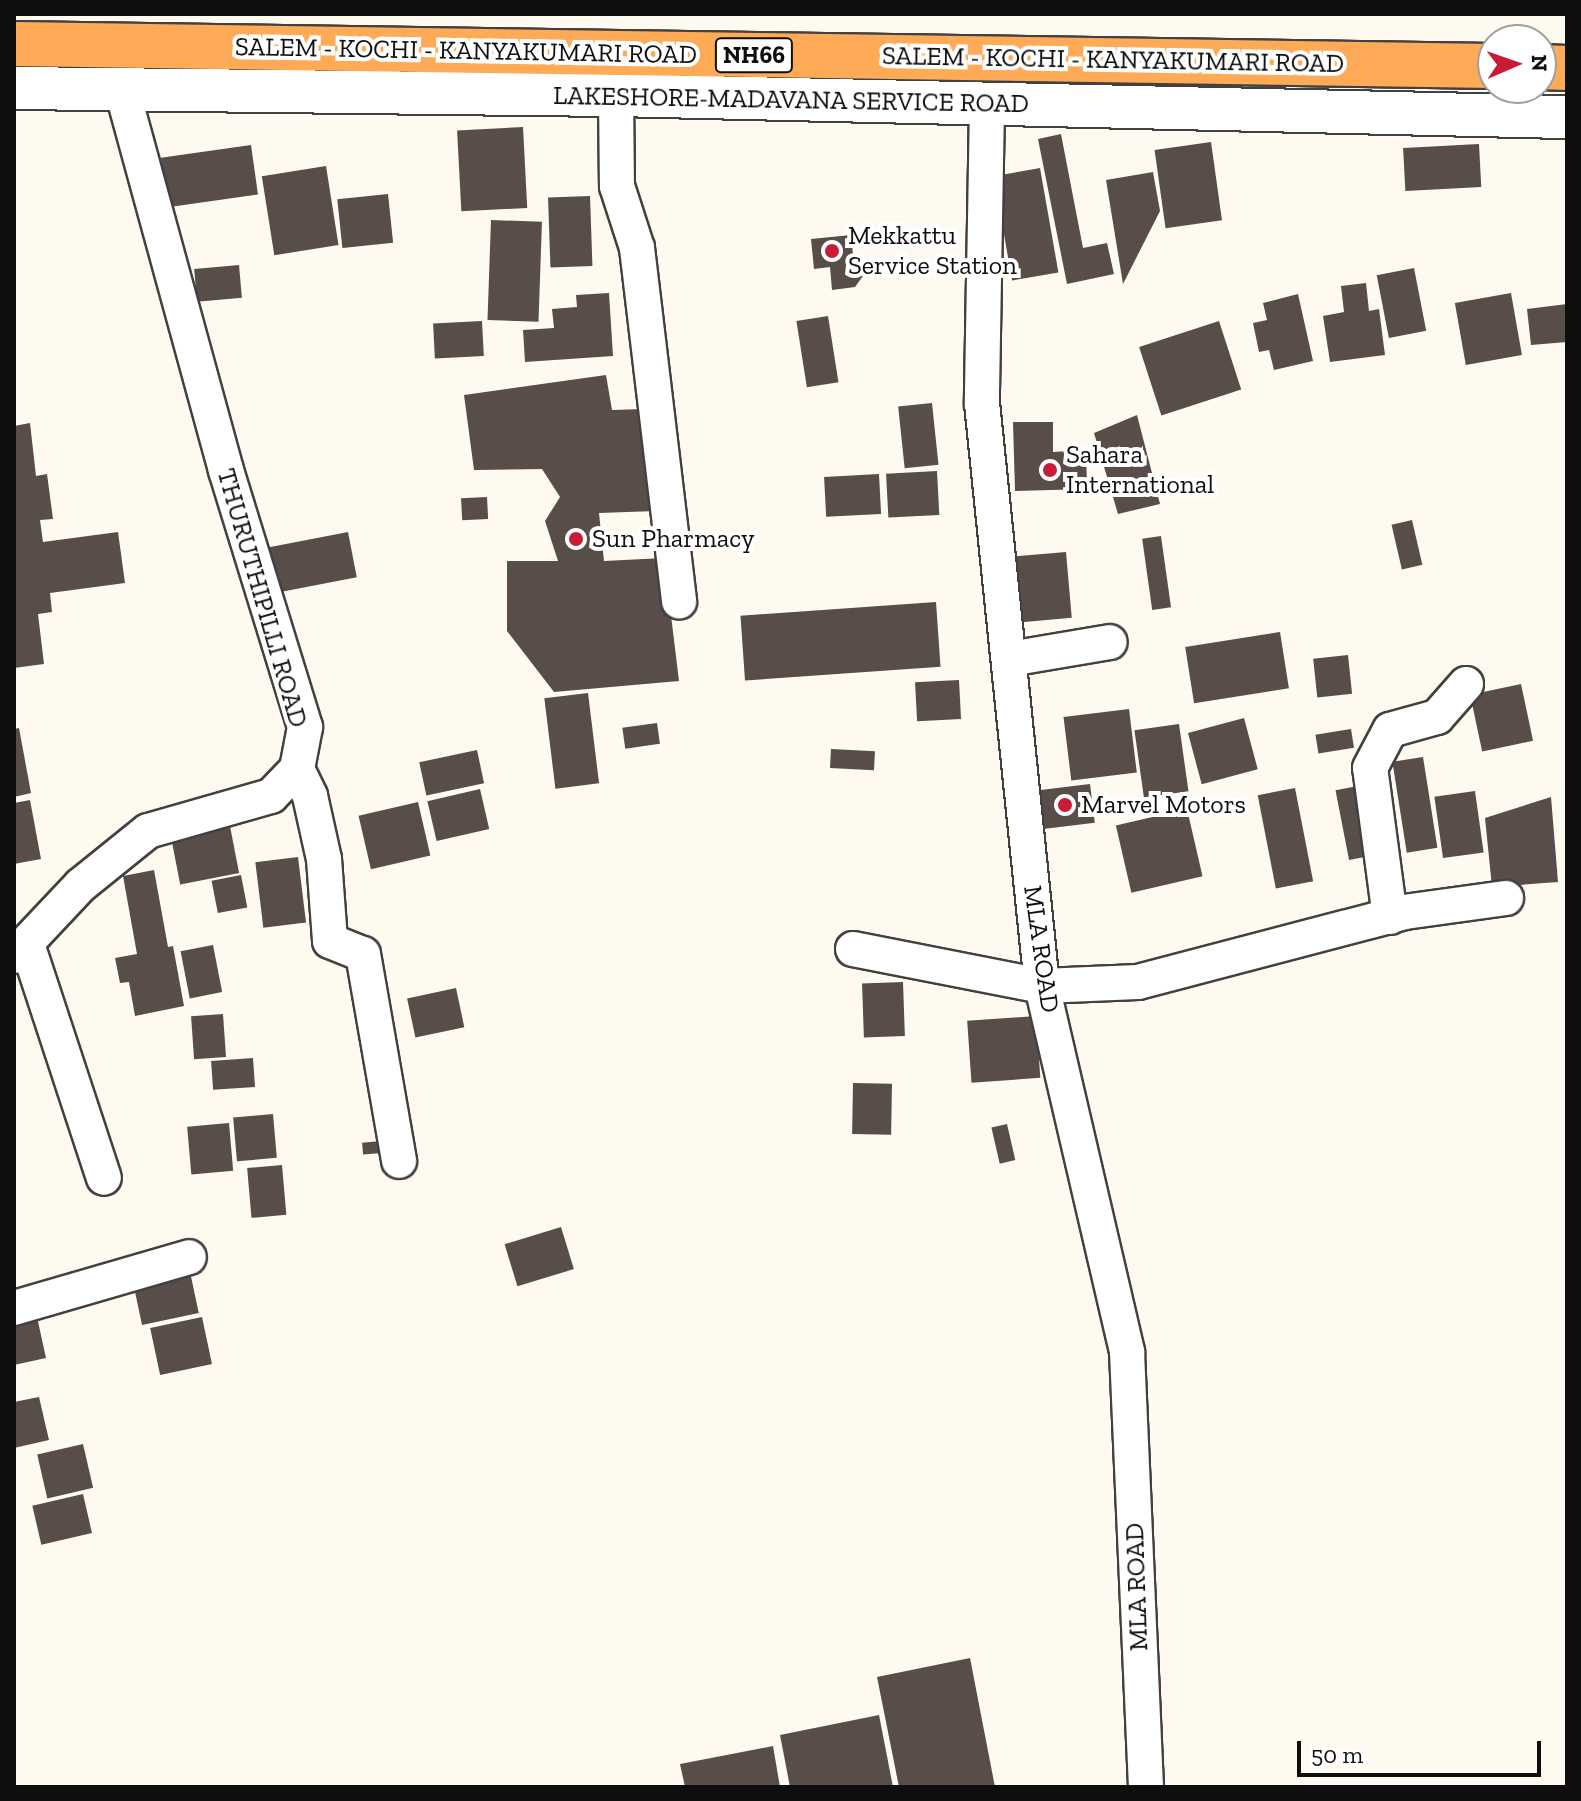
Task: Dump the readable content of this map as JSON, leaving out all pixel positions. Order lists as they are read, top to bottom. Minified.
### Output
{"streets":{"highway":["SALEM - KOCHI - KANYAKUMARI ROAD","NH66"],"street":["LAKESHORE-MADAVANA SERVICE ROAD","THURUTHIPILLI ROAD","MLA ROAD"]},"crossings":[["LAKESHORE-MADAVANA SERVICE ROAD","THURUTHIPILLI ROAD"],["LAKESHORE-MADAVANA SERVICE ROAD","MLA ROAD"]],"places":["Mekkattu Service Station","Sahara International","Sun Pharmacy","Marvel Motors"],"scale_bar":"50 m","north":"right"}
